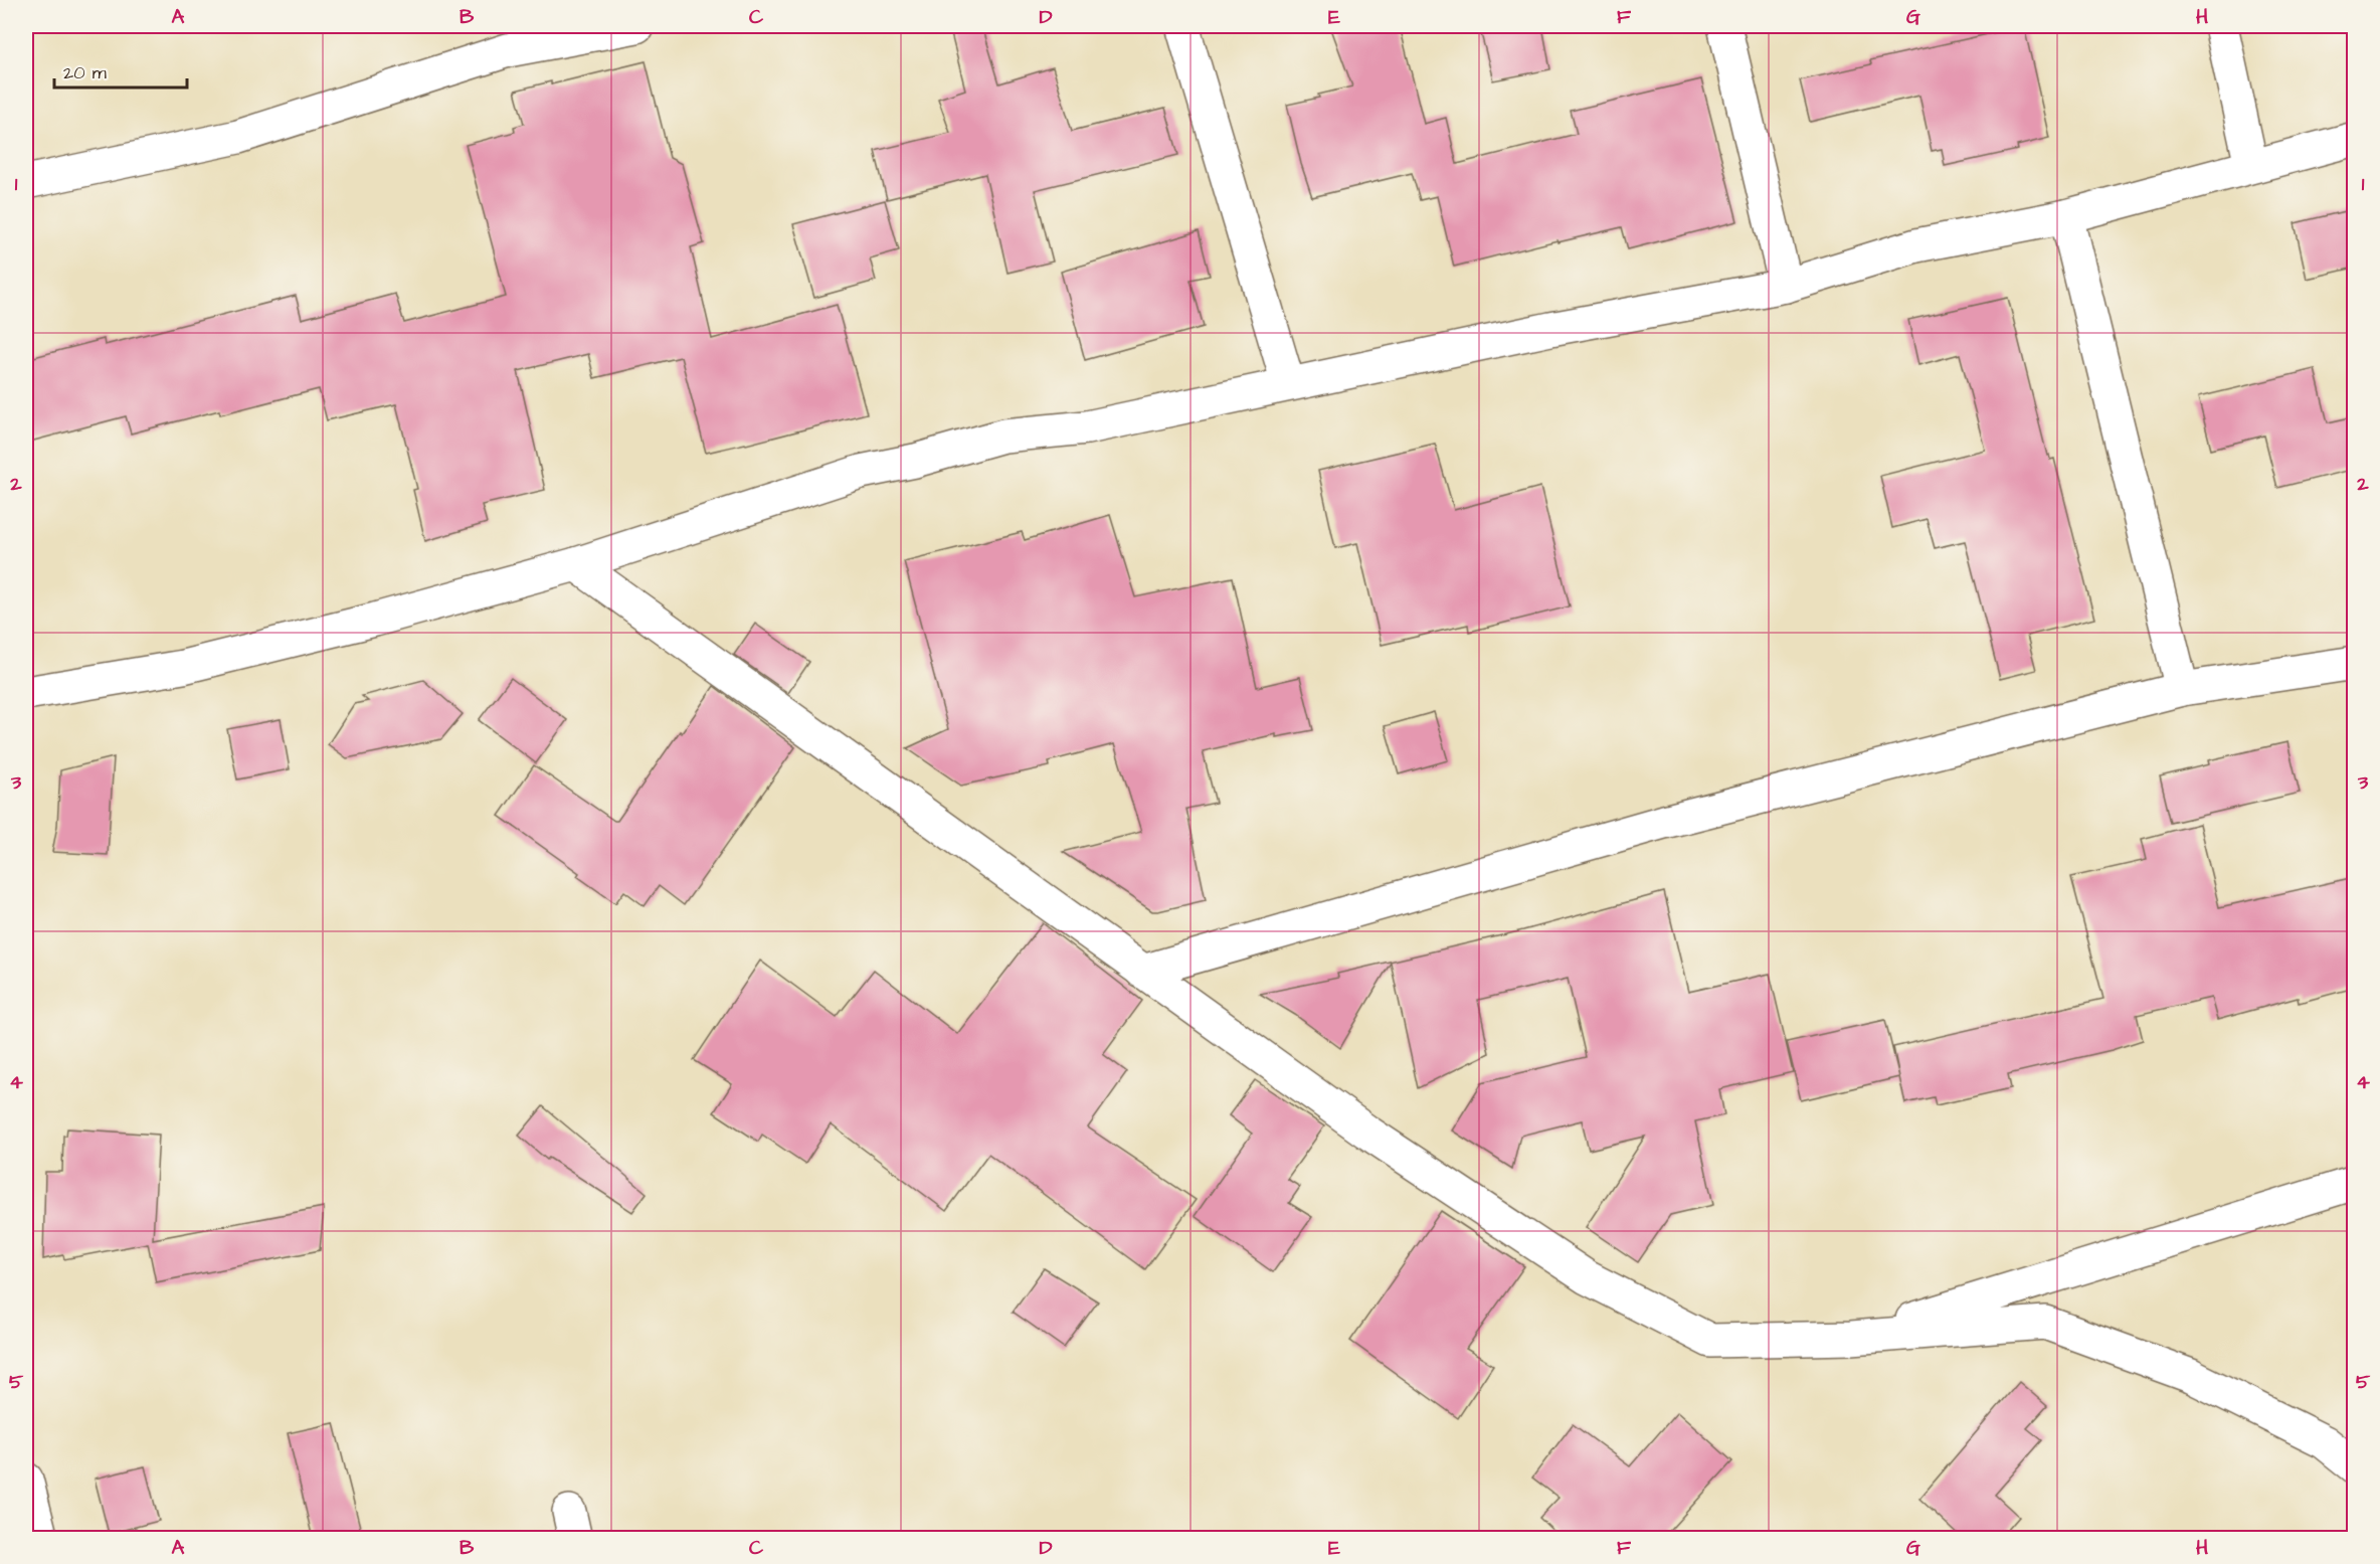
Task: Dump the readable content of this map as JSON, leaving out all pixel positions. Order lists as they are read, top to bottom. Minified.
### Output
{"scale_bar":"20 m","grid":{"columns":["A","B","C","D","E","F","G","H"],"rows":["1","2","3","4","5"]}}
